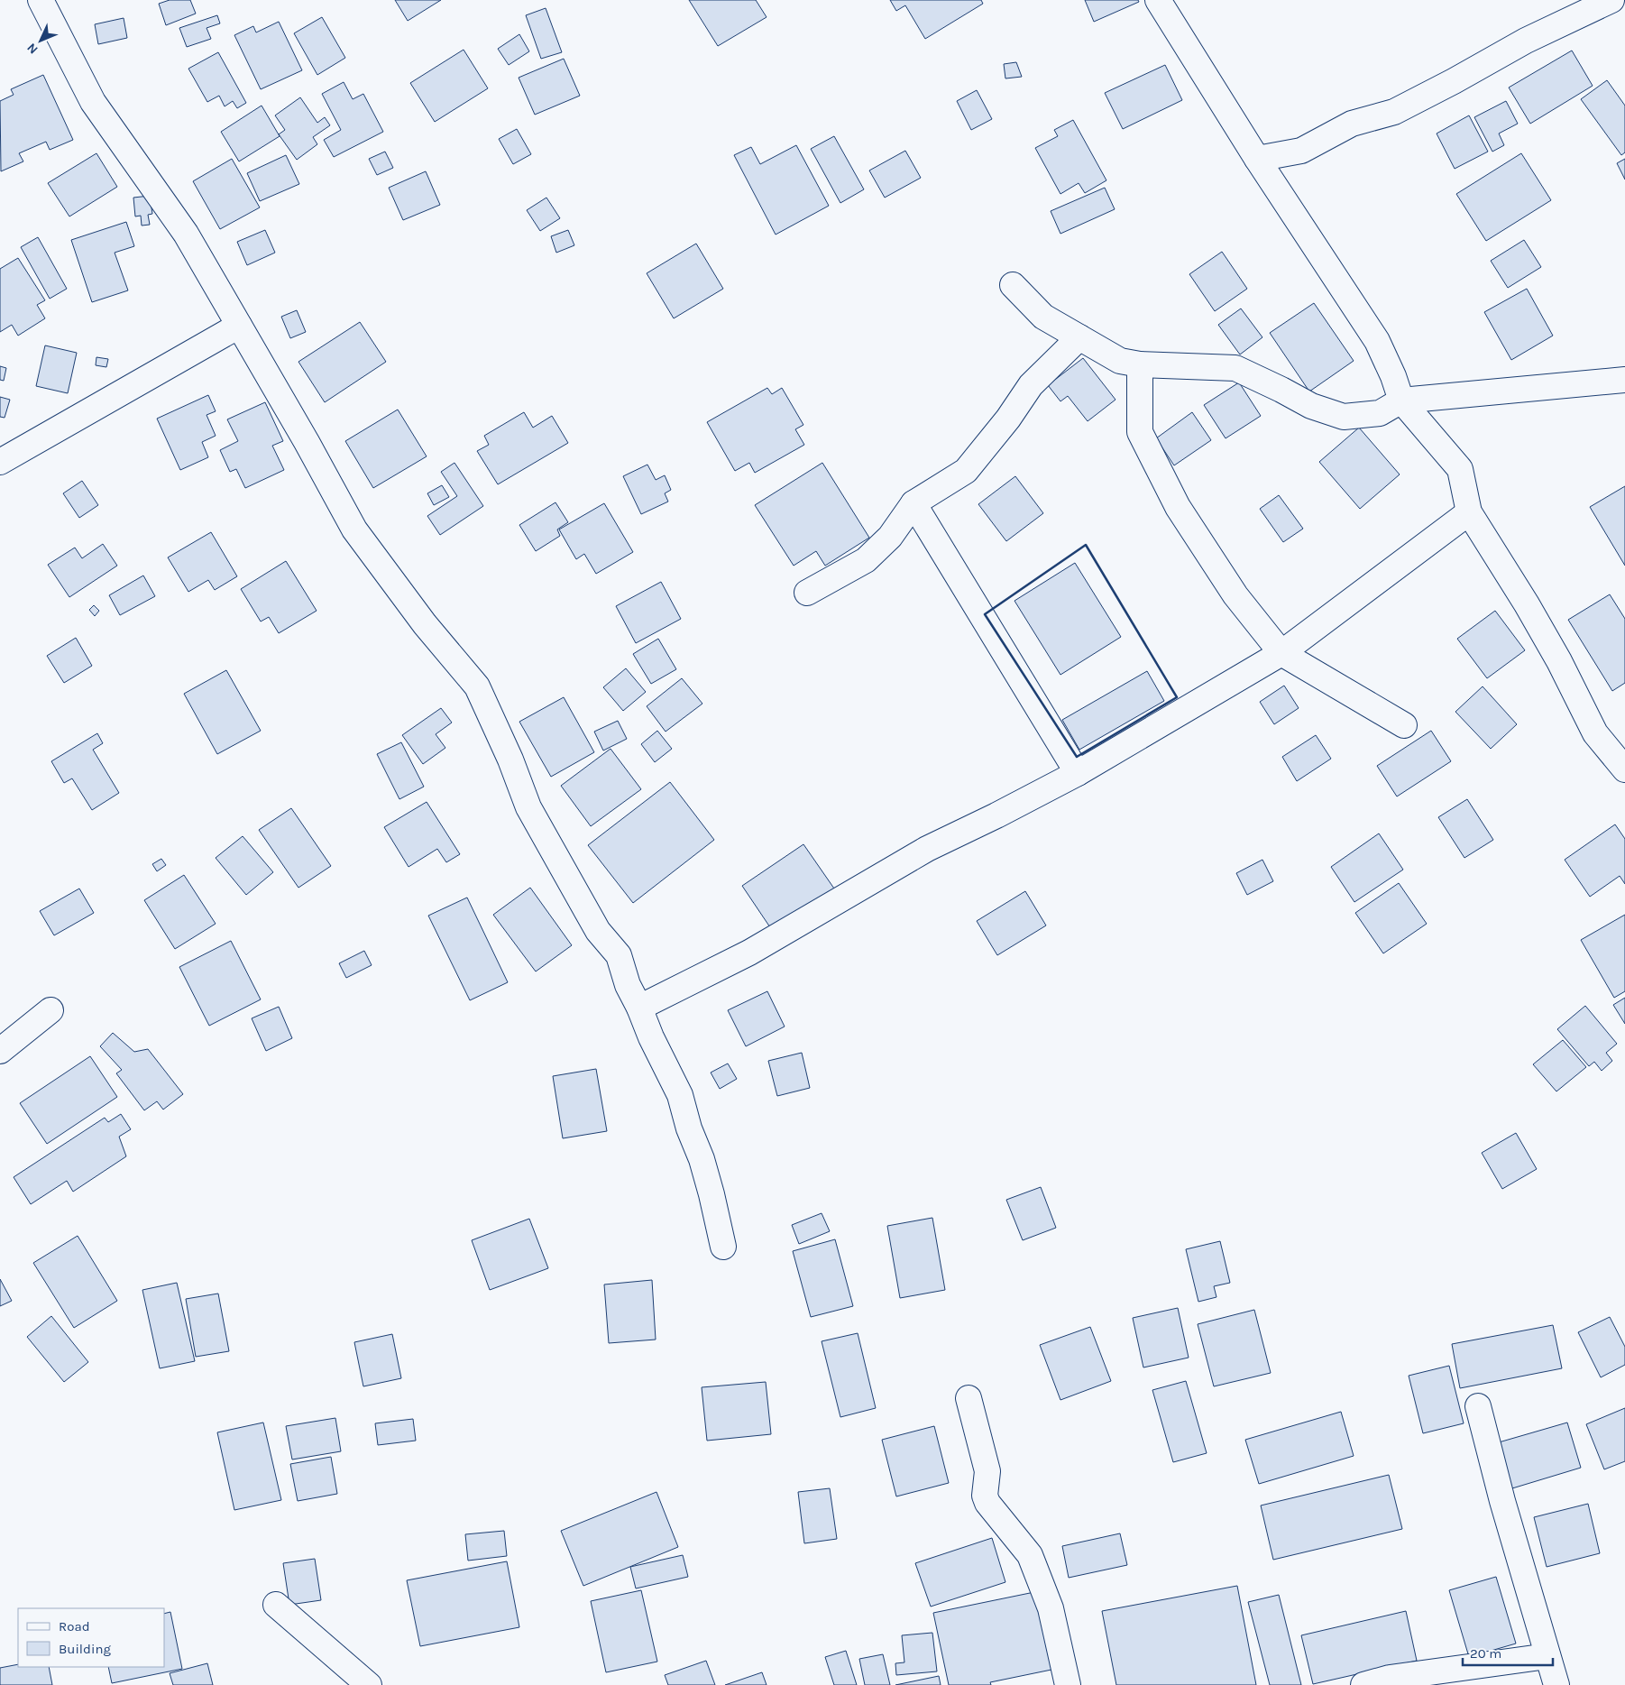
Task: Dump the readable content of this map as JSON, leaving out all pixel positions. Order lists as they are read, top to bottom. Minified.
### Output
{"legend":["Road","Building"],"scale_bar":"20 m","north":"bottom left"}
